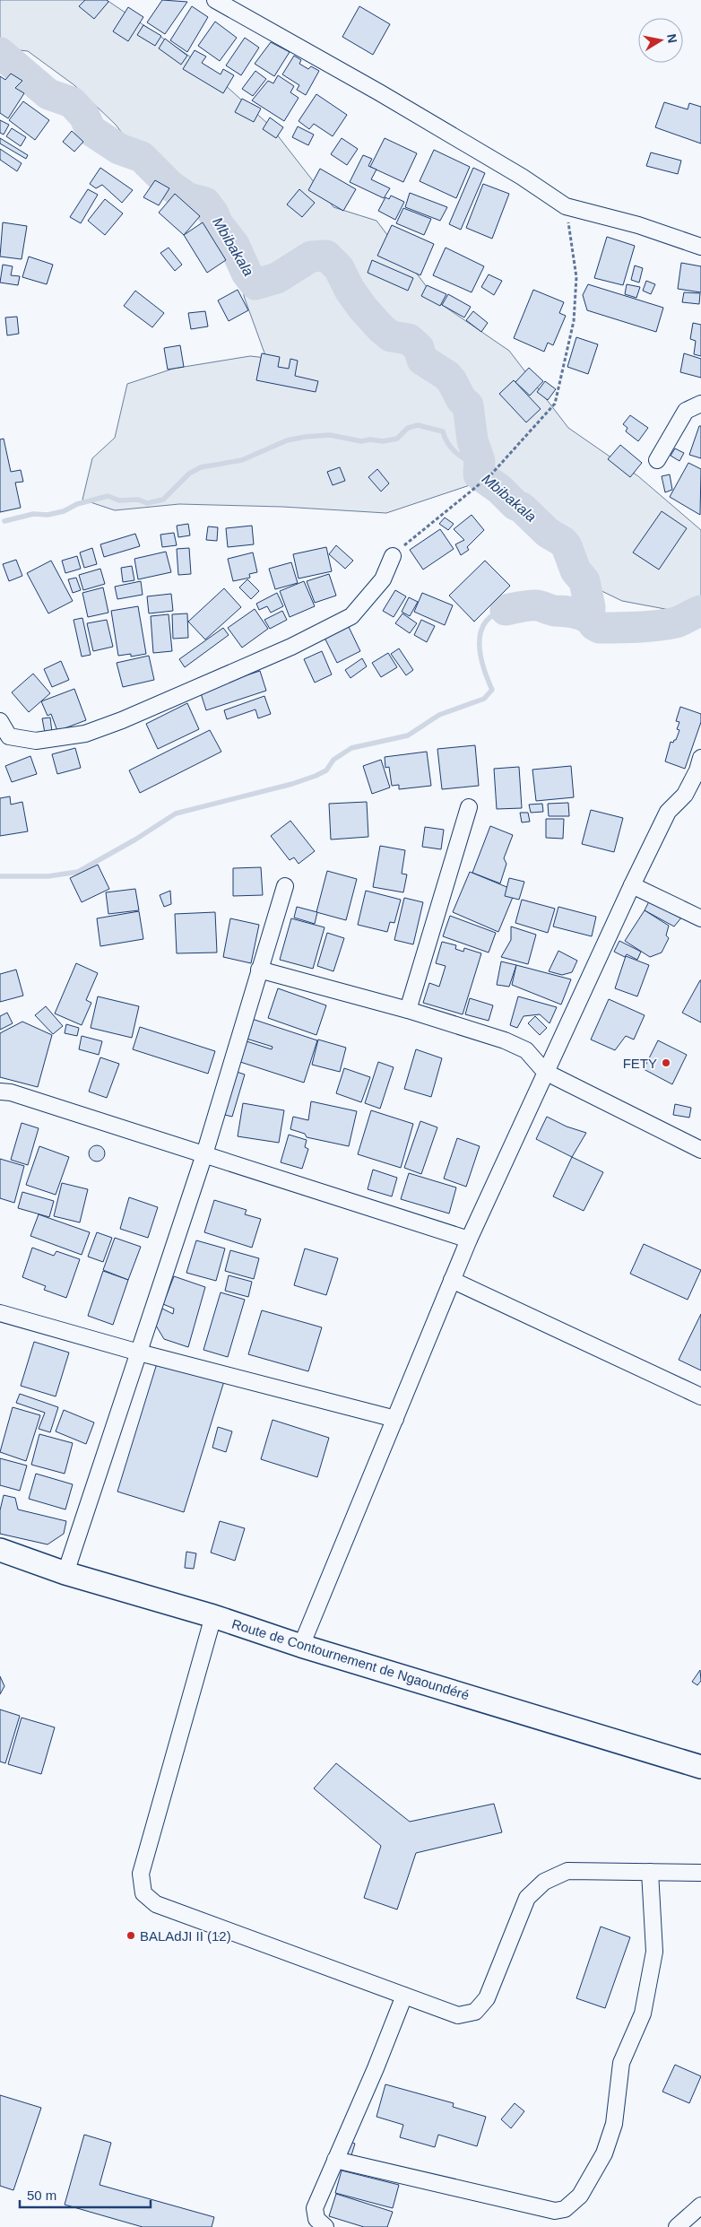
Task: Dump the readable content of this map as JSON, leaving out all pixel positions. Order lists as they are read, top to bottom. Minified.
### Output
{"streets":{"street":["Route de Contournement de Ngaoundéré"]},"water":["Mbibakala"],"places":["FETY","BALAdJI II (12)"],"scale_bar":"50 m","north":"right"}
